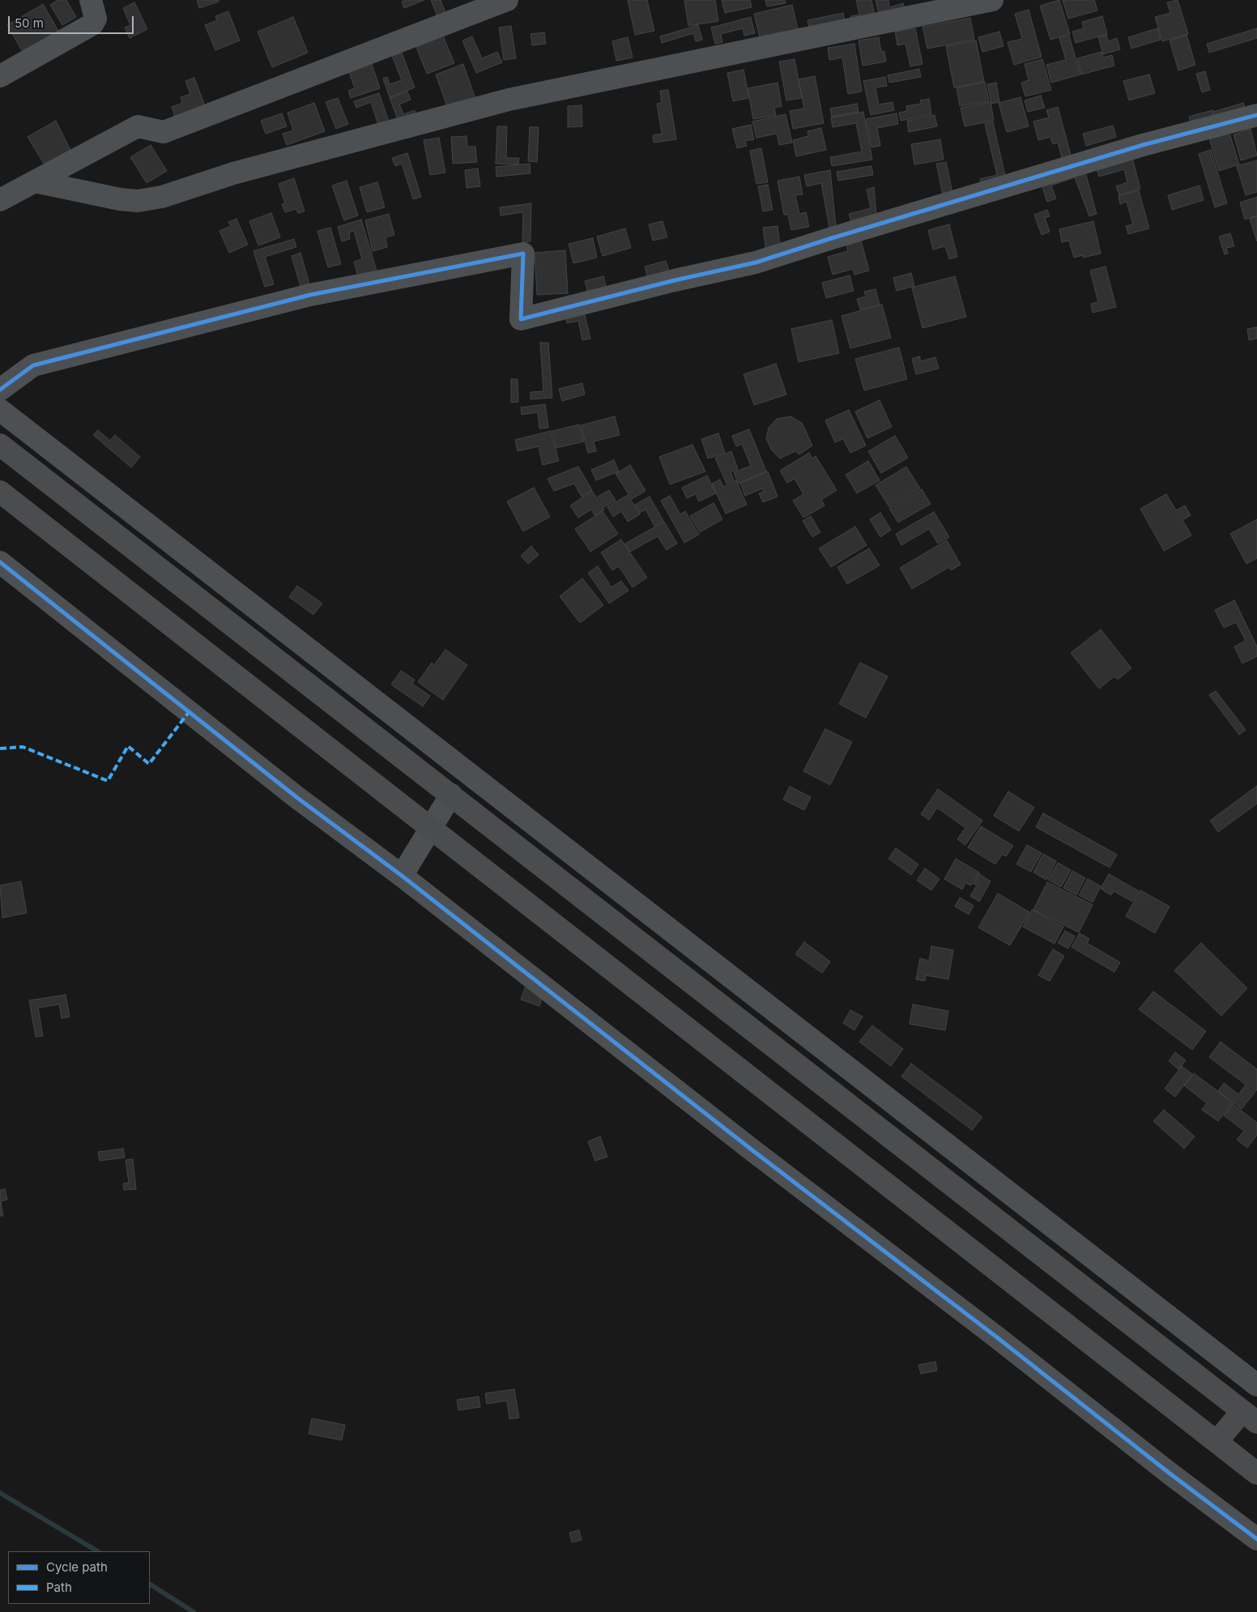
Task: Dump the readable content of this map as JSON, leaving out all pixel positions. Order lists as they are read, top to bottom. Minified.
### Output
{"legend":["Cycle path","Path"],"scale_bar":"50 m"}
